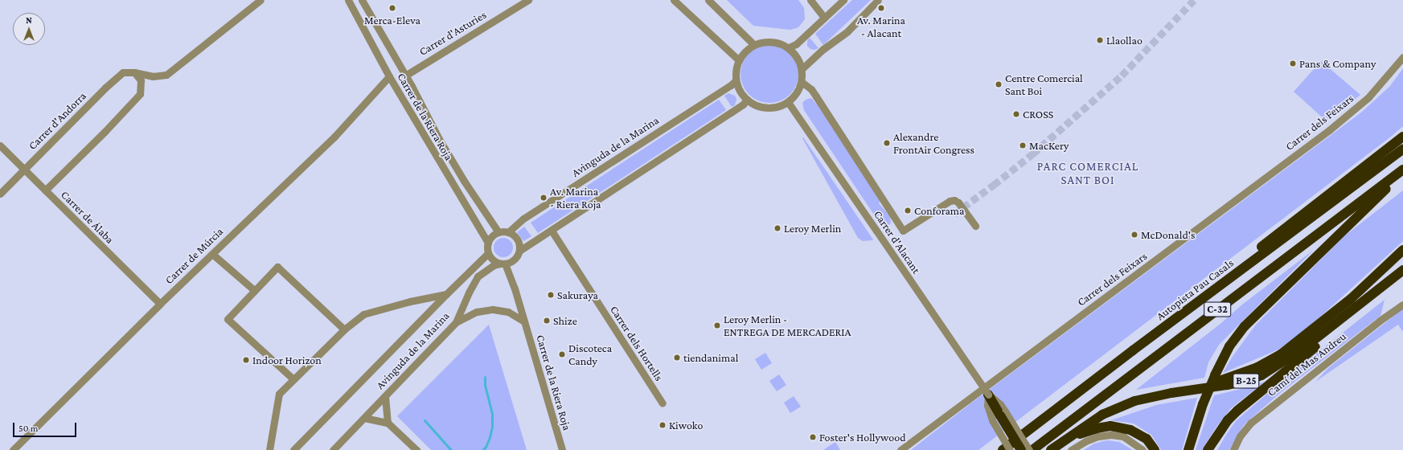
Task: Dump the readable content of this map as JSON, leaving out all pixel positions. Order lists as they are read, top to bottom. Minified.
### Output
{"streets":{"highway":["Autopista Pau Casals","C-32","B-25"],"street":["Carrer d'Asturies","Carrer de la Riera Roja","Carrer d'Andorra","Carrer dels Feixars","Avinguda de la Marina","Carrer de Álaba","Carrer d'Alacant","Carrer de Múrcia","Carrer dels Hortells","Camí del Mas Andreu"]},"crossings":[["Carrer d'Asturies","Carrer de la Riera Roja"],["Carrer de la Riera Roja","Avinguda de la Marina"],["Carrer de la Riera Roja","Carrer de Múrcia"],["Carrer d'Andorra","Carrer de Álaba"],["Avinguda de la Marina","Carrer d'Alacant"],["Carrer de Álaba","Carrer de Múrcia"]],"districts":["PARC COMERCIAL SANT BOI"],"places":["Merca-Eleva","Av. Marina - Alacant","Llaollao","Pans & Company","Centre Comercial Sant Boi","CROSS","Alexandre FrontAir Congress","MacKery","Av. Marina - Riera Roja","Conforama","Leroy Merlin","McDonald's","Sakuraya","Shize","Leroy Merlin - ENTREGA DE MERCADERIA","Discoteca Candy","tiendanimal","Indoor Horizon","Kiwoko","Foster's Hollywood"],"scale_bar":"50 m","north":"top"}
